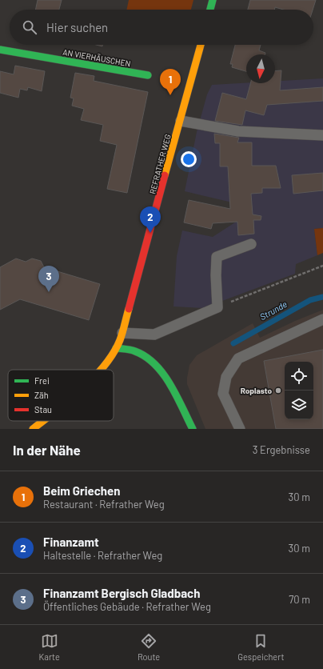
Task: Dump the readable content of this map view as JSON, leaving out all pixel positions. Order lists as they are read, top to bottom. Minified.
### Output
{"streets":{"main road":["AN VIERHÄUSCHEN","REFRATHER WEG"]},"water":["Strunde"],"places":["Roplasto"],"legend":["Frei","Zäh","Stau"],"north":"bottom","page":{"search":"Hier suchen","pins":["1","2","3"],"heading":["In der Nähe","3 Ergebnisse"],"list":[{"mark":"1","name":"Beim Griechen","note":"Restaurant · Refrather Weg","value":"30 m"},{"mark":"2","name":"Finanzamt","note":"Haltestelle · Refrather Weg","value":"30 m"},{"mark":"3","name":"Finanzamt Bergisch Gladbach","note":"Öffentliches Gebäude · Refrather Weg","value":"70 m"}],"nav":["Karte","Route","Gespeichert"]}}
